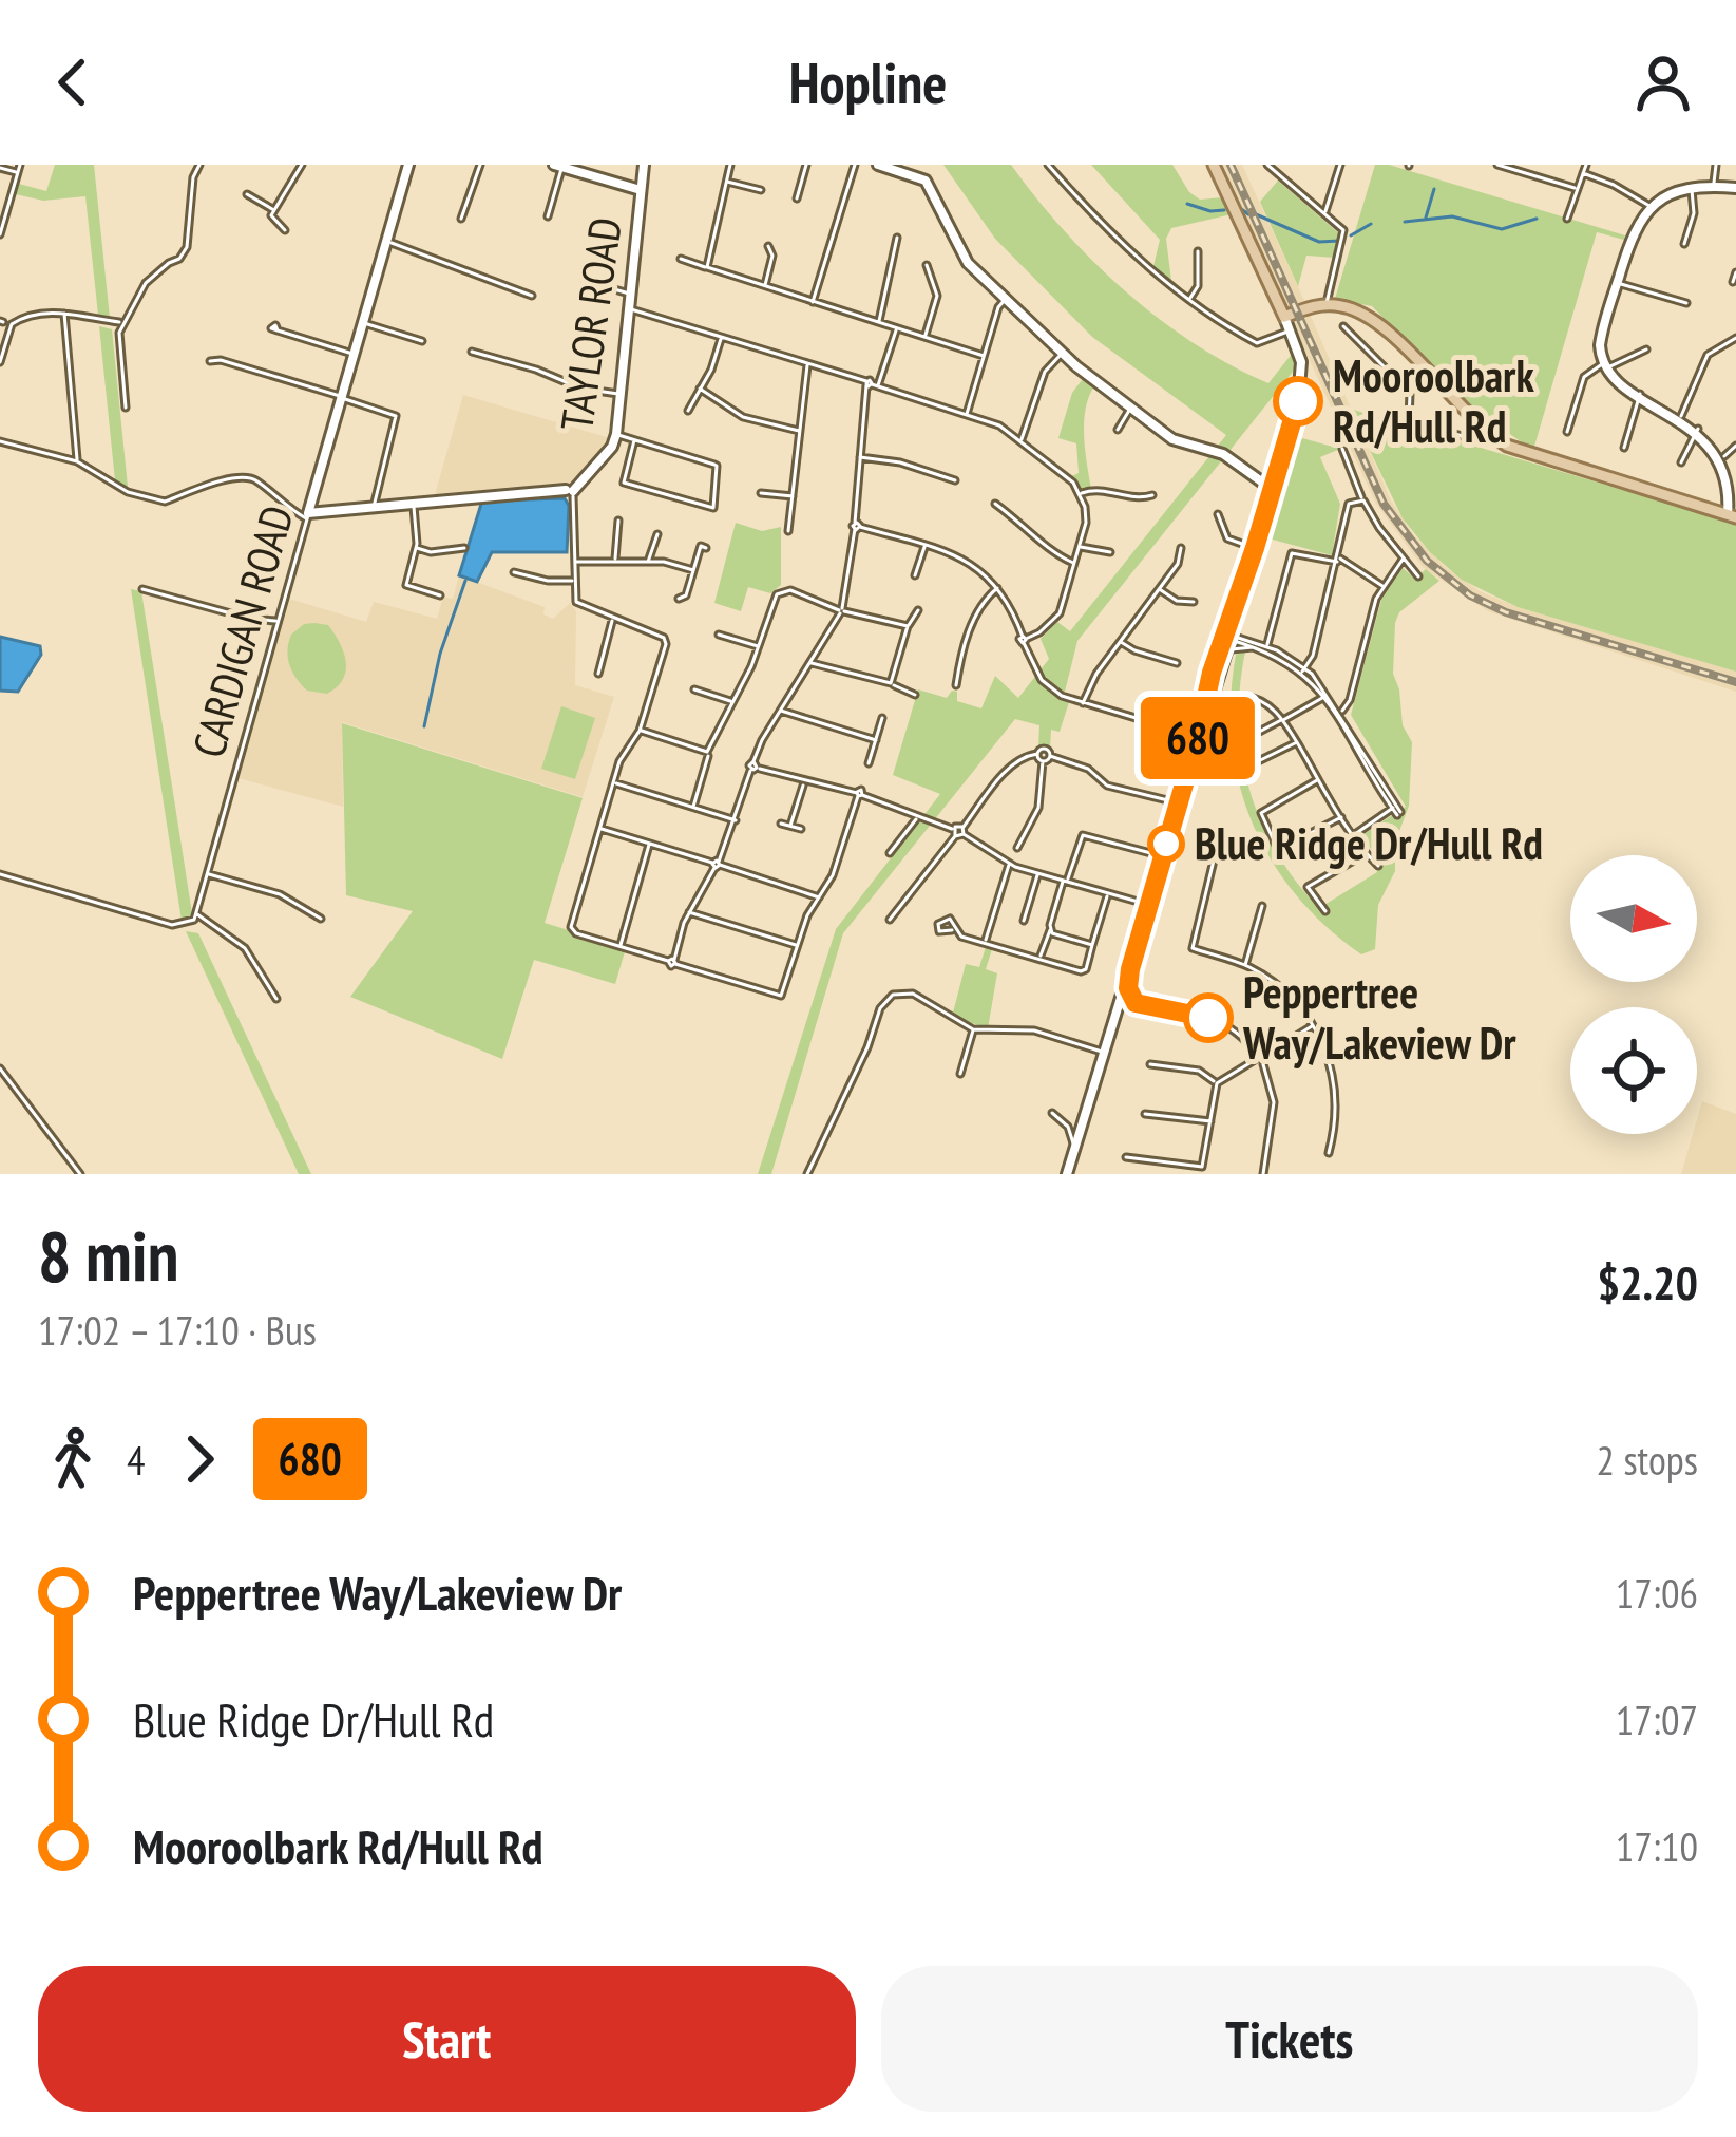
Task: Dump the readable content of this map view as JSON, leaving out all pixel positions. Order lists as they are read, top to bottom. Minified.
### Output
{"streets":{"street":["TAYLOR ROAD","CARDIGAN ROAD"]},"crossings":[["TAYLOR ROAD","CARDIGAN ROAD"]],"places":["Mooroolbark Rd/Hull Rd","Blue Ridge Dr/Hull Rd","Peppertree Way/Lakeview Dr"],"lines":["bus line 680"],"north":"right","page":{"header":"Hopline","on_map":"680","heading":["8 min","17:02 – 17:10 · Bus","$2.20"],"legs":["4","680","2 stops"],"list":[{"name":"Peppertree Way/Lakeview Dr","value":"17:06"},{"name":"Blue Ridge Dr/Hull Rd","value":"17:07"},{"name":"Mooroolbark Rd/Hull Rd","value":"17:10"}],"buttons":["Start","Tickets"]}}
